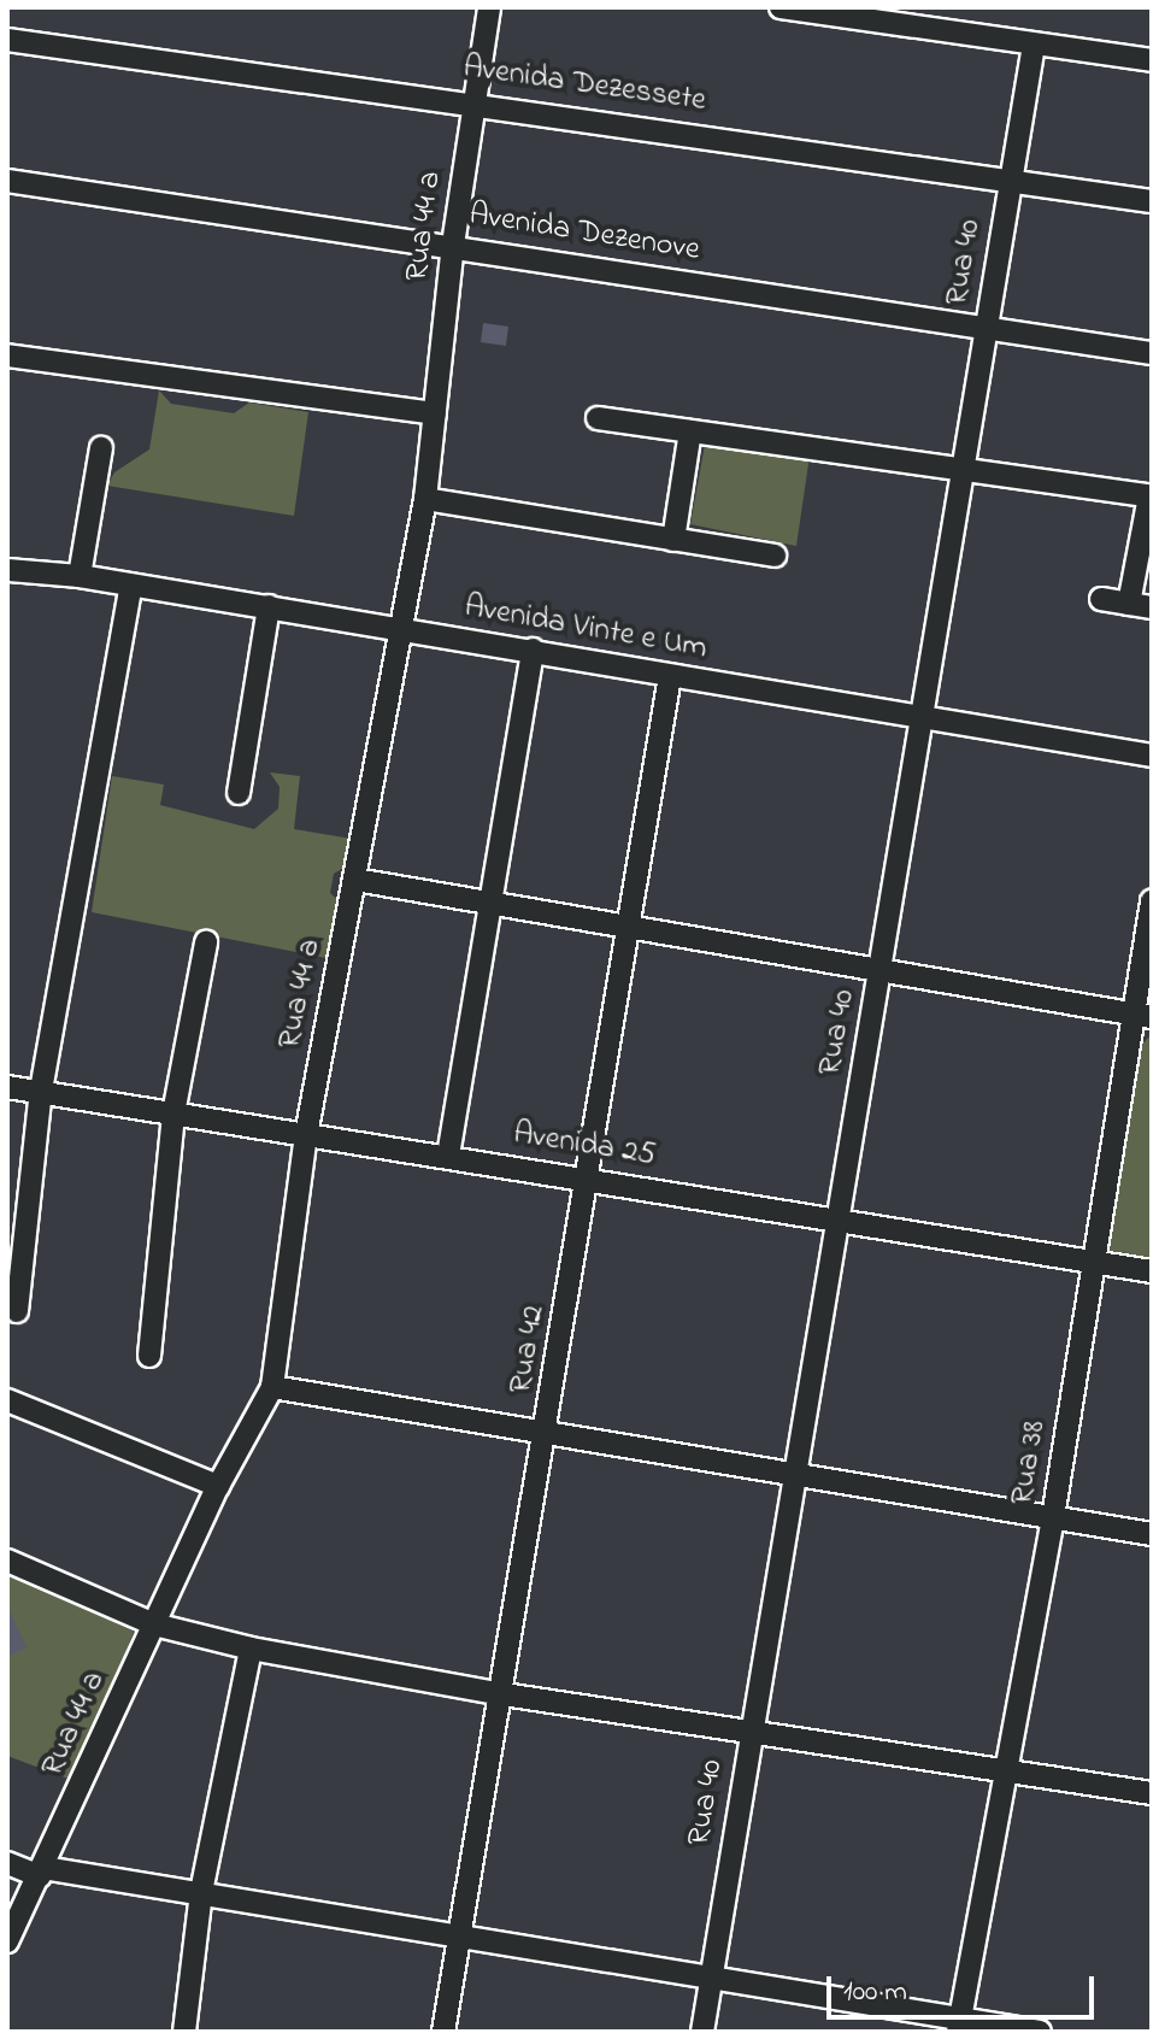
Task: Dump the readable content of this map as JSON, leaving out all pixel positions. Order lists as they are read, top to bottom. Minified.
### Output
{"streets":{"street":["Avenida Dezessete","Rua 44 a","Avenida Dezenove","Rua 40","Avenida Vinte e Um","Avenida 25","Rua 42","Rua 38"]},"crossings":[["Avenida Dezessete","Rua 44 a"],["Avenida Dezessete","Rua 40"],["Rua 44 a","Avenida Dezenove"],["Rua 44 a","Avenida Vinte e Um"],["Rua 44 a","Avenida 25"],["Avenida Dezenove","Rua 40"],["Rua 40","Avenida Vinte e Um"],["Rua 40","Avenida 25"],["Avenida Vinte e Um","Rua 42"],["Avenida 25","Rua 42"],["Avenida 25","Rua 38"]],"scale_bar":"100 m"}
